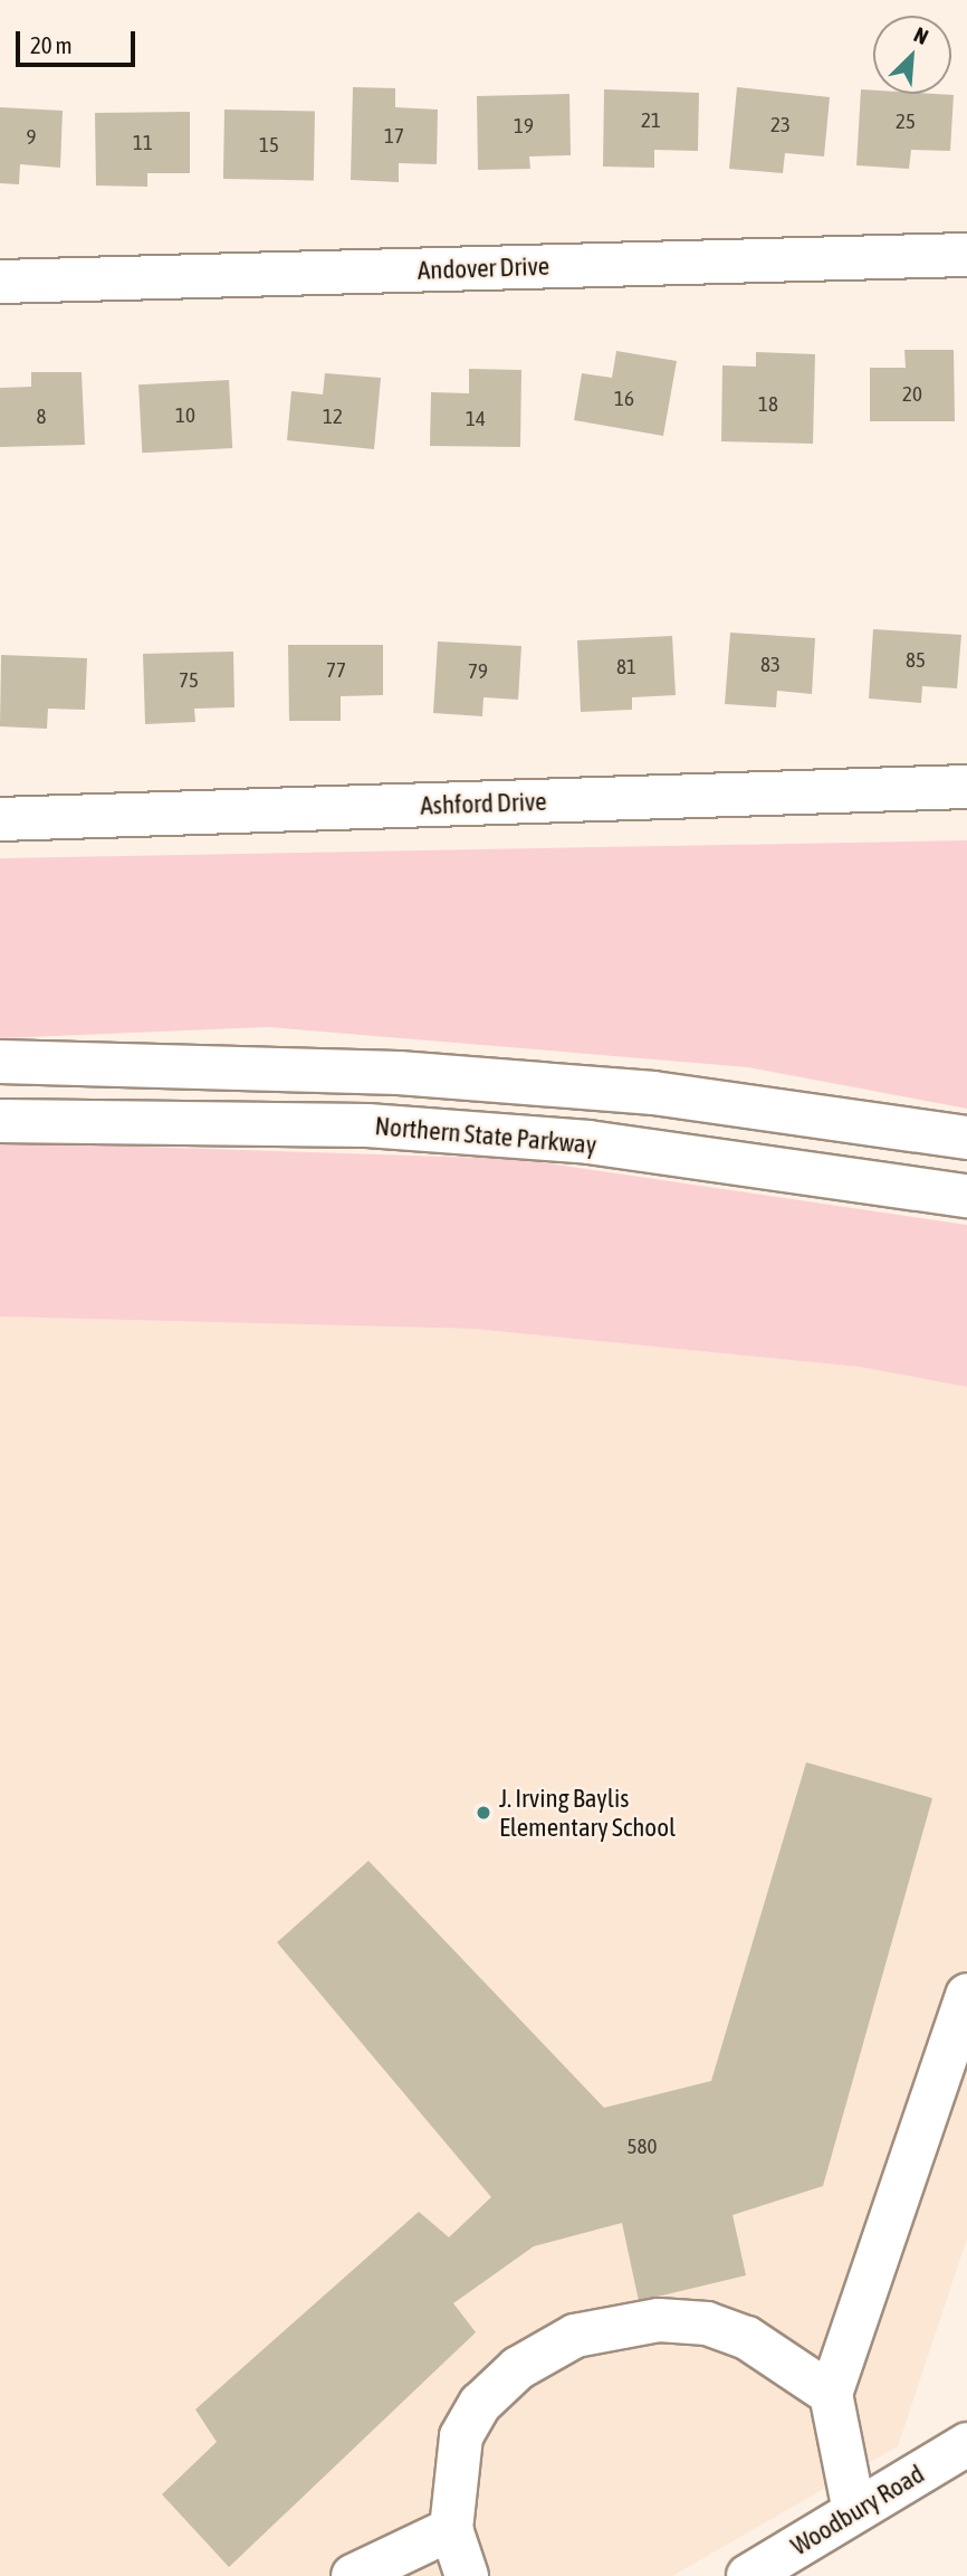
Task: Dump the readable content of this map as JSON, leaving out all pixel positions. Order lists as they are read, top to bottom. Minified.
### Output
{"streets":{"main road":["Andover Drive","Ashford Drive","Northern State Parkway","Woodbury Road"]},"places":["J. Irving Baylis Elementary School"],"house_numbers":["21","25","23","19","17","9","11","15","20","16","18","10","8","12","14","85","83","81","77","79","75","580"],"scale_bar":"20 m","north":"top right"}
